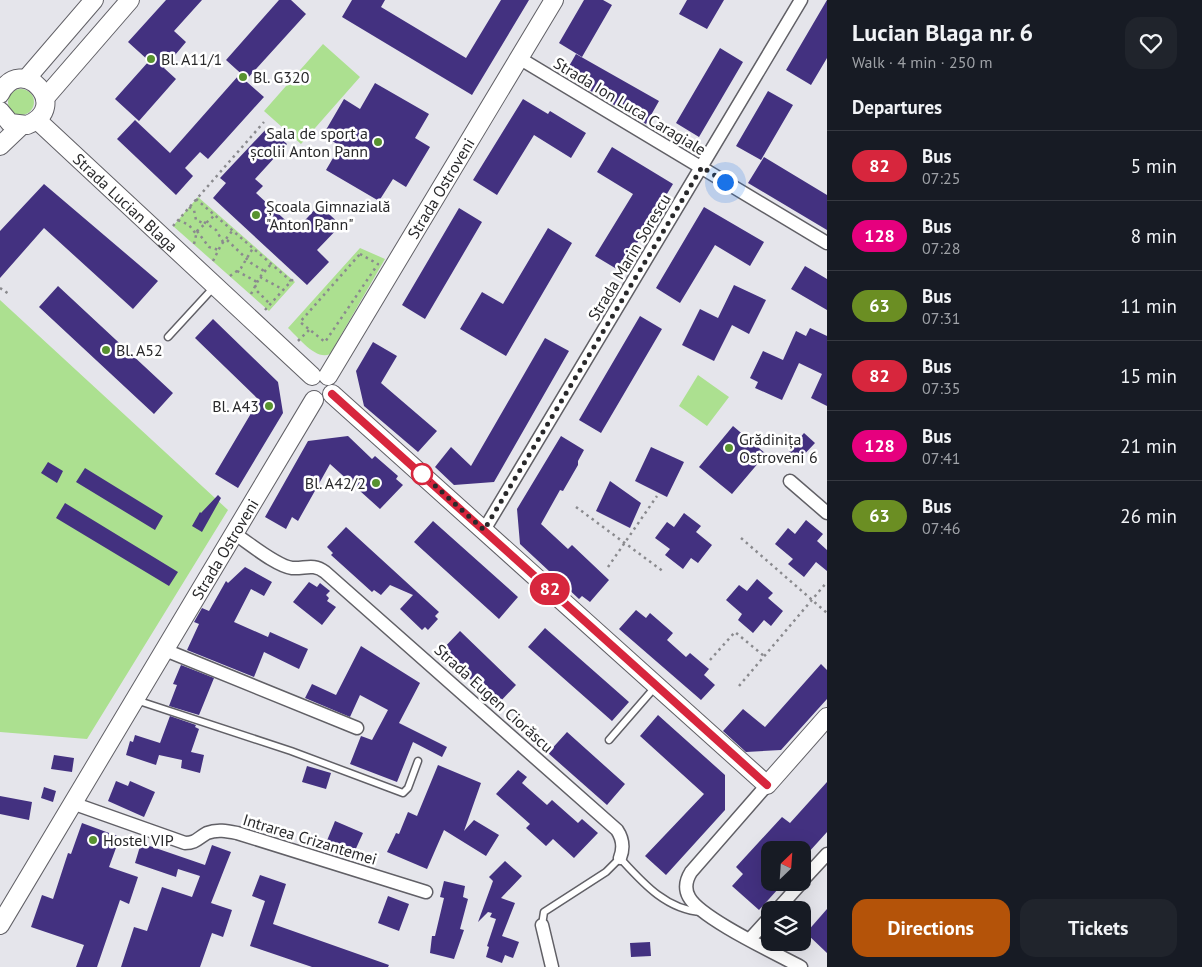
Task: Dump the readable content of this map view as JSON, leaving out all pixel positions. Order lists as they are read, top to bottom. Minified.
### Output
{"streets":{"street":["Strada Ion Luca Caragiale","Strada Ostroveni","Strada Lucian Blaga","Strada Marin Sorescu","Strada Eugen Ciorăscu","Intrarea Crizantemei"]},"crossings":[["Strada Ion Luca Caragiale","Strada Ostroveni"],["Strada Ion Luca Caragiale","Strada Marin Sorescu"],["Strada Ostroveni","Strada Lucian Blaga"],["Strada Ostroveni","Strada Eugen Ciorăscu"],["Strada Ostroveni","Intrarea Crizantemei"]],"places":["Bl. A11/1","Bl. G320","Sala de sport a școlii Anton Pann","Școala Gimnazială \"Anton Pann\"","Bl. A52","Bl. A43","Grădinița Ostroveni 6","Bl. A42/2","Hostel VIP"],"lines":["bus line 82"],"north":"top right","page":{"on_map":"82","heading":[["Lucian Blaga nr. 6","Walk · 4 min · 250 m"],"Departures"],"list":[{"mark":"82","name":"Bus","note":"07:25","value":"5 min"},{"mark":"128","name":"Bus","note":"07:28","value":"8 min"},{"mark":"63","name":"Bus","note":"07:31","value":"11 min"},{"mark":"82","name":"Bus","note":"07:35","value":"15 min"},{"mark":"128","name":"Bus","note":"07:41","value":"21 min"},{"mark":"63","name":"Bus","note":"07:46","value":"26 min"}],"buttons":["Directions","Tickets"]}}
